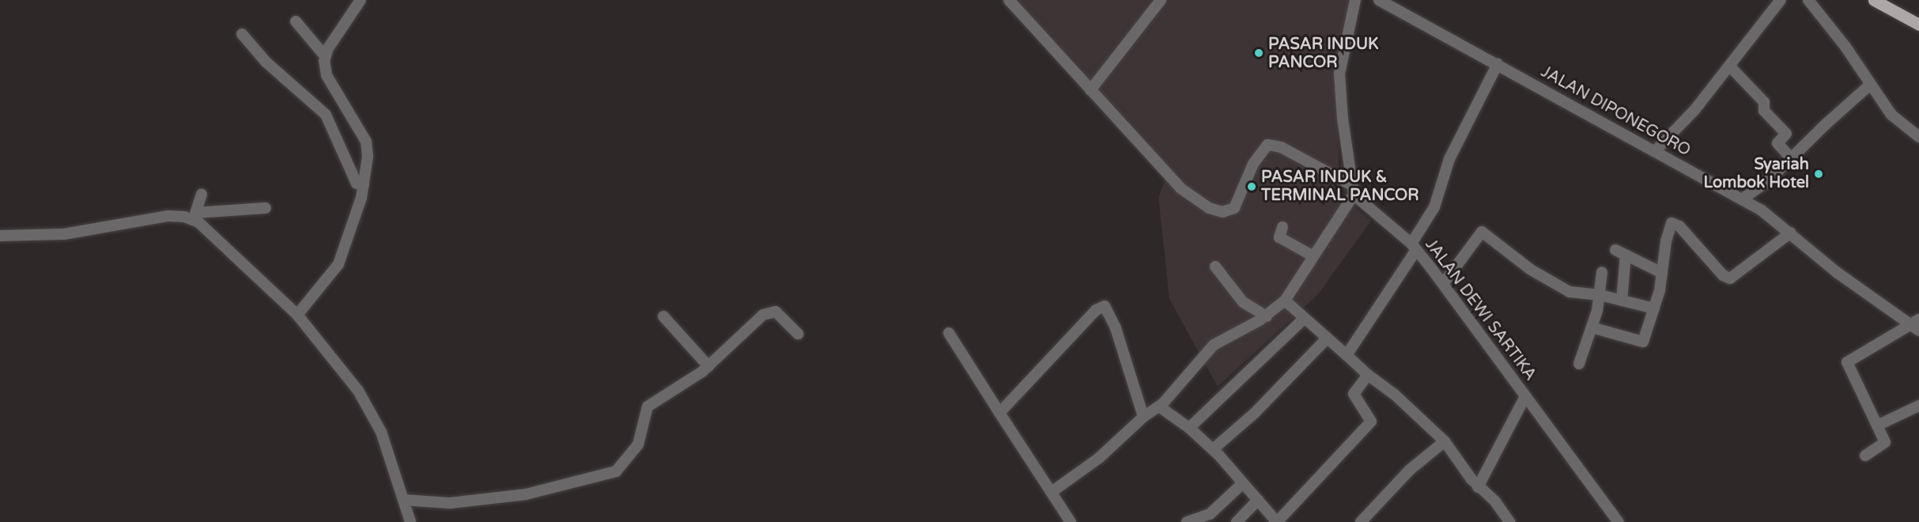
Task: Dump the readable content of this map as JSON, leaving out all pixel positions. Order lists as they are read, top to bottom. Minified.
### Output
{"streets":{"street":["JALAN DIPONEGORO","JALAN DEWI SARTIKA"]},"places":["PASAR INDUK PANCOR","Syariah Lombok Hotel","PASAR INDUK & TERMINAL PANCOR"]}
